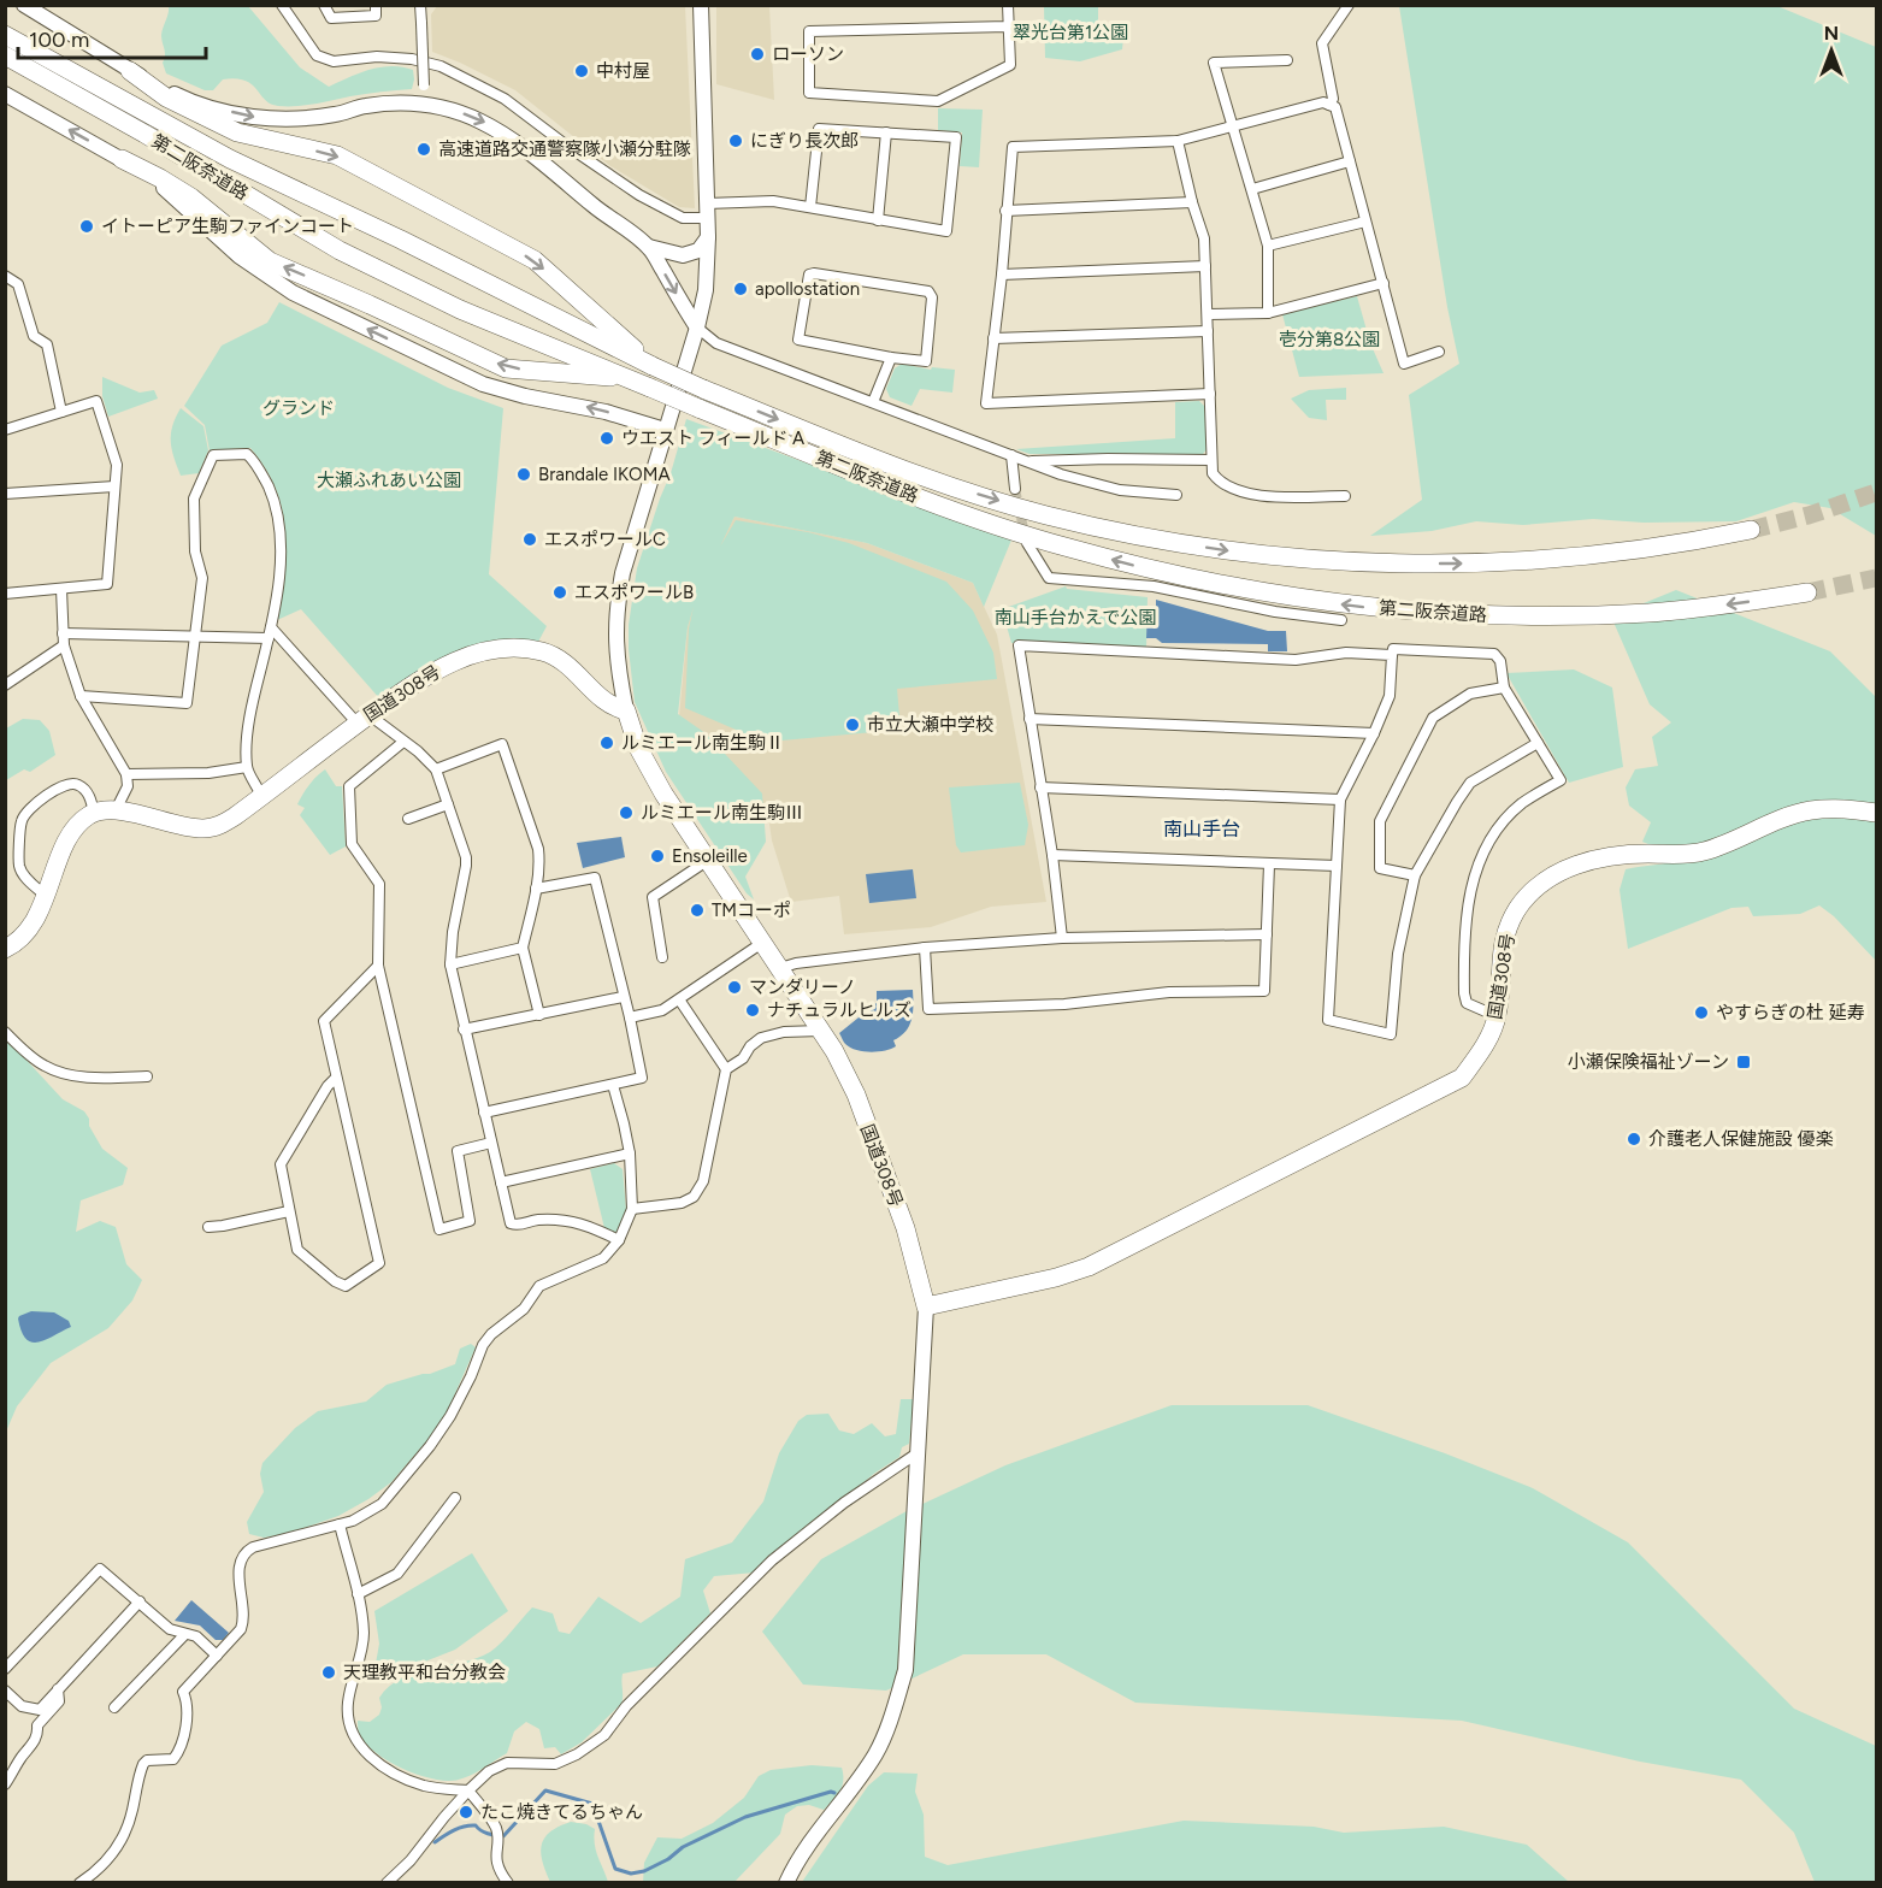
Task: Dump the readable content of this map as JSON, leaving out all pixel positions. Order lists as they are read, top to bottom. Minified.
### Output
{"streets":{"highway":["第二阪奈道路","国道308号"]},"districts":["南山手台"],"parks":["翠光台第1公園","壱分第8公園","グランド","大瀬ふれあい公園","南山手台かえで公園"],"places":{"other":["ローソン","中村屋","にぎり長次郎","高速道路交通警察隊小瀬分駐隊","イトーピア生駒ファインコート","apollostation","ウエスト フィールド A","Brandale IKOMA","エスポワールC","エスポワールB","市立大瀬中学校","ルミエール南生駒Ⅱ","ルミエール南生駒Ⅲ","Ensoleille","TMコーポ","マンダリーノ","ナチュラルヒルズ","やすらぎの杜 延寿","介護老人保健施設 優楽","天理教平和台分教会","たこ焼きてるちゃん"],"transit":["小瀬保険福祉ゾーン"]},"scale_bar":"100 m","north":"top"}
